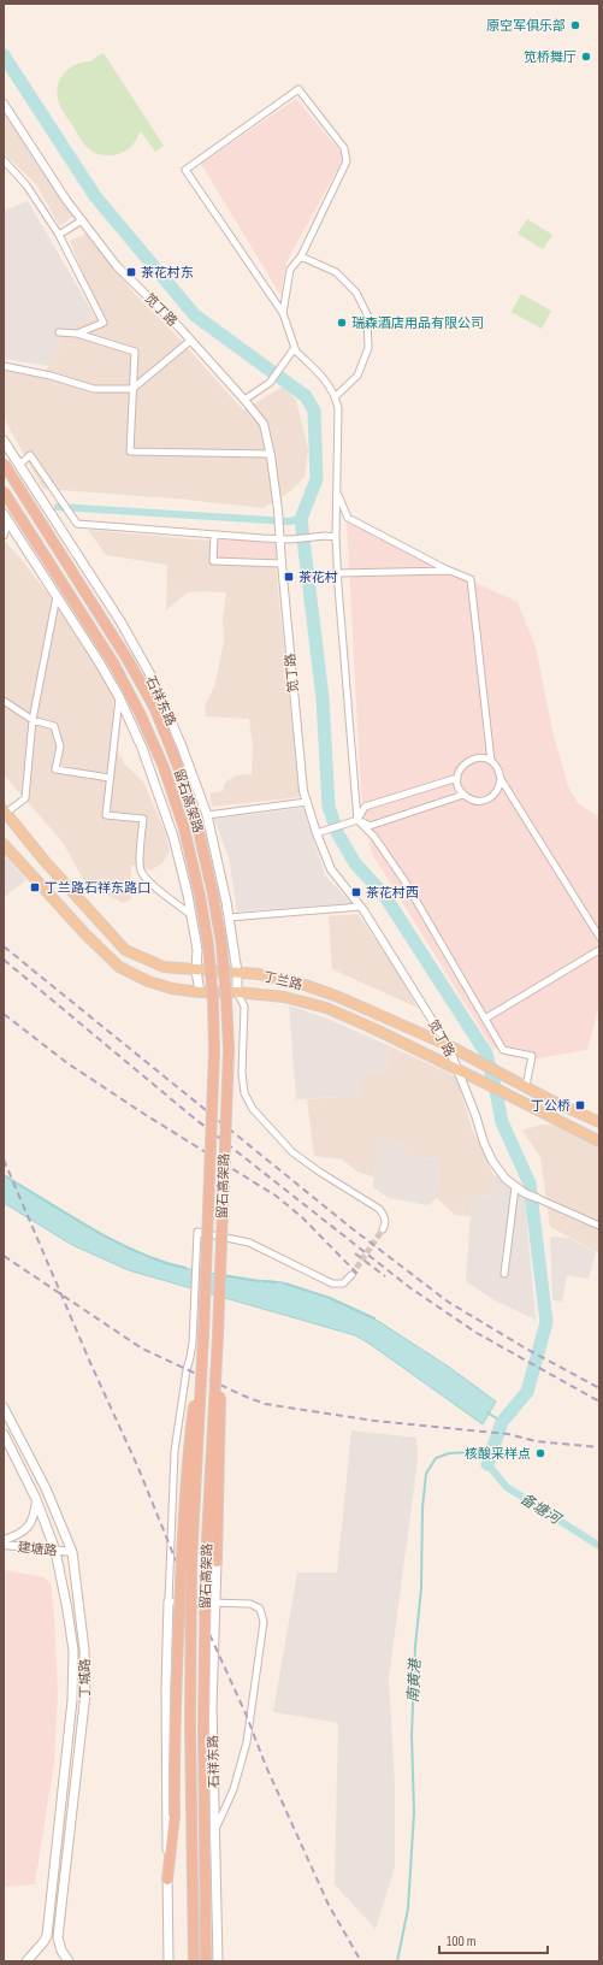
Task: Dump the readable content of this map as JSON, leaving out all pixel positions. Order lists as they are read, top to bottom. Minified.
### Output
{"streets":{"highway":["留石高架路"],"main road":["石祥东路","丁兰路","丁城路"],"street":["笕丁路","建塘路"]},"crossings":[["笕丁路","丁兰路"],["石祥东路","丁兰路"],["建塘路","丁城路"]],"water":["备塘河","南黄港"],"places":{"other":["原空军俱乐部","笕桥舞厅","瑞森酒店用品有限公司","核酸采样点"],"transit":["茶花村东","茶花村","丁兰路石祥东路口","茶花村西","丁公桥"]},"scale_bar":"100 m"}
